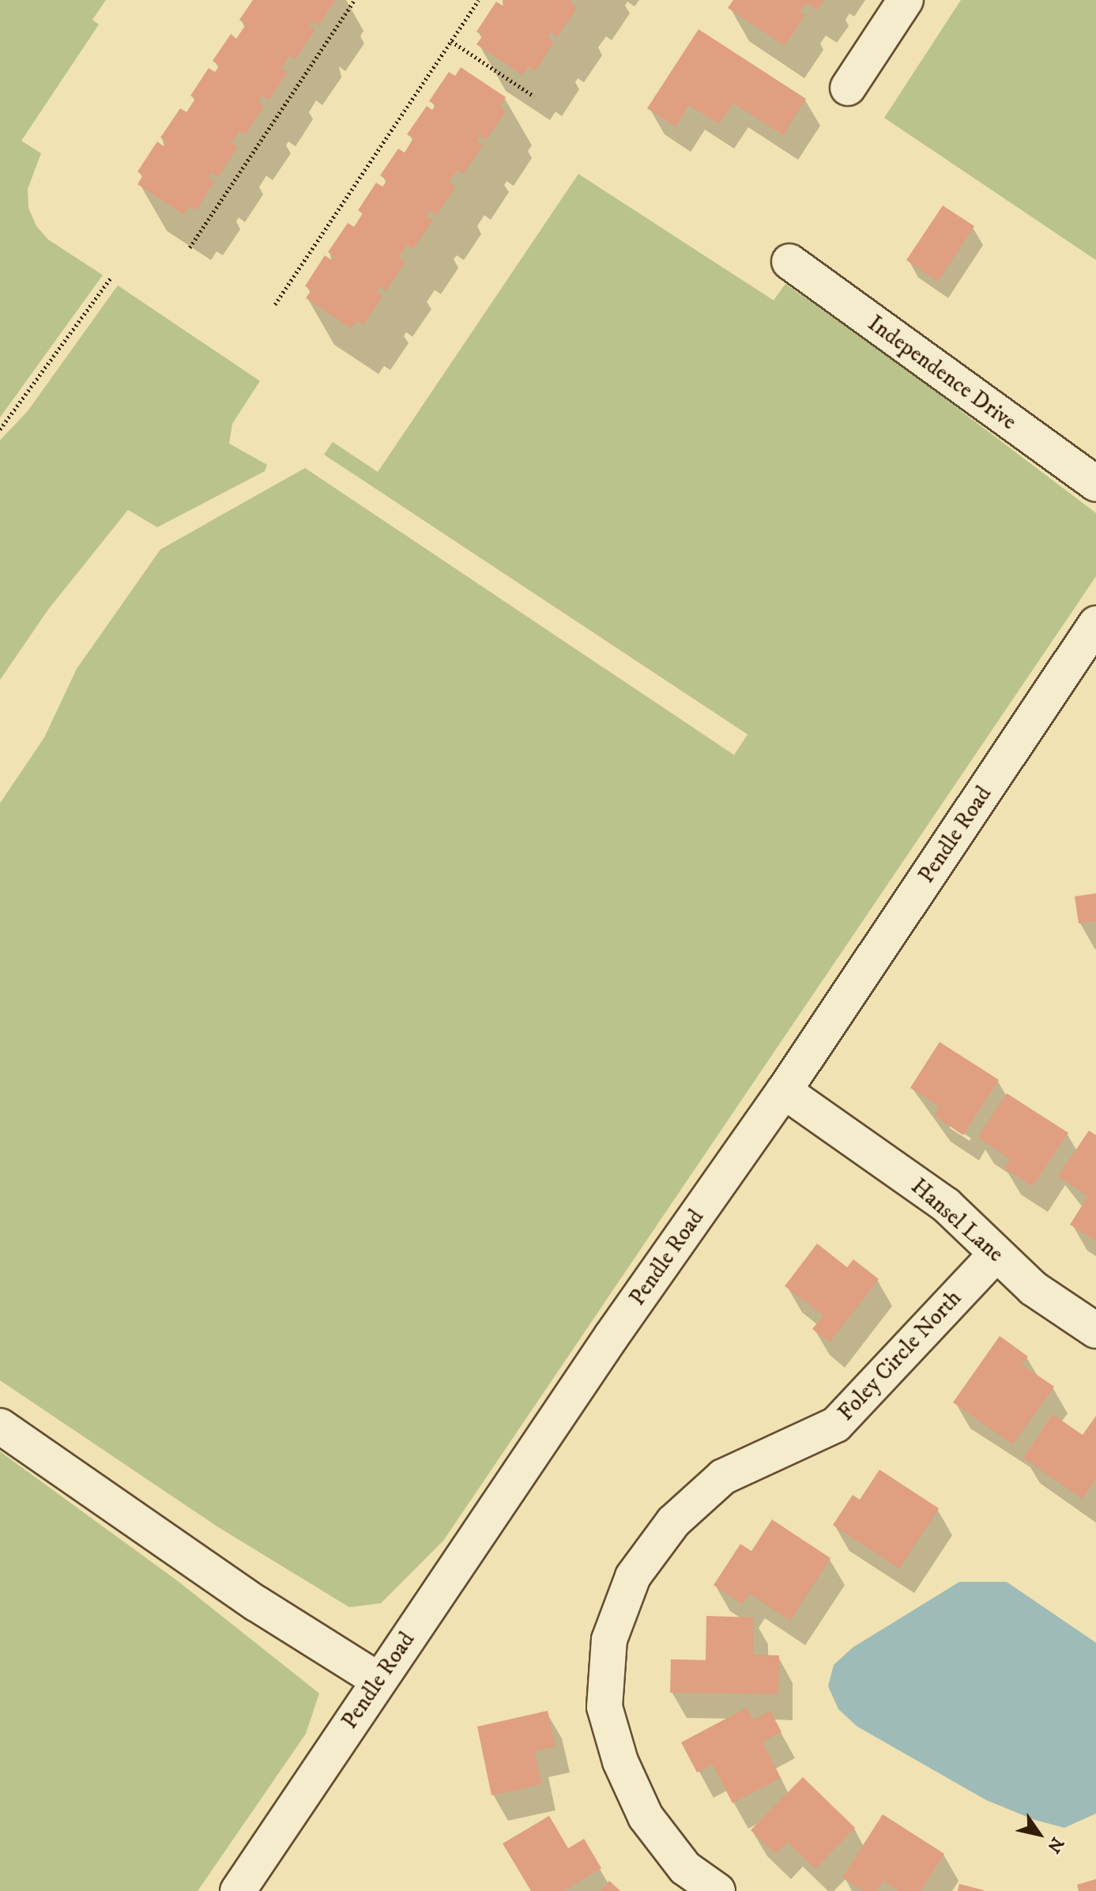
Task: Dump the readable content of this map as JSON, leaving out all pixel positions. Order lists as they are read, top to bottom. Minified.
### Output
{"streets":{"street":["Independence Drive","Pendle Road","Hansel Lane","Foley Circle North"]},"crossings":[["Pendle Road","Hansel Lane"],["Hansel Lane","Foley Circle North"]],"north":"bottom right"}
